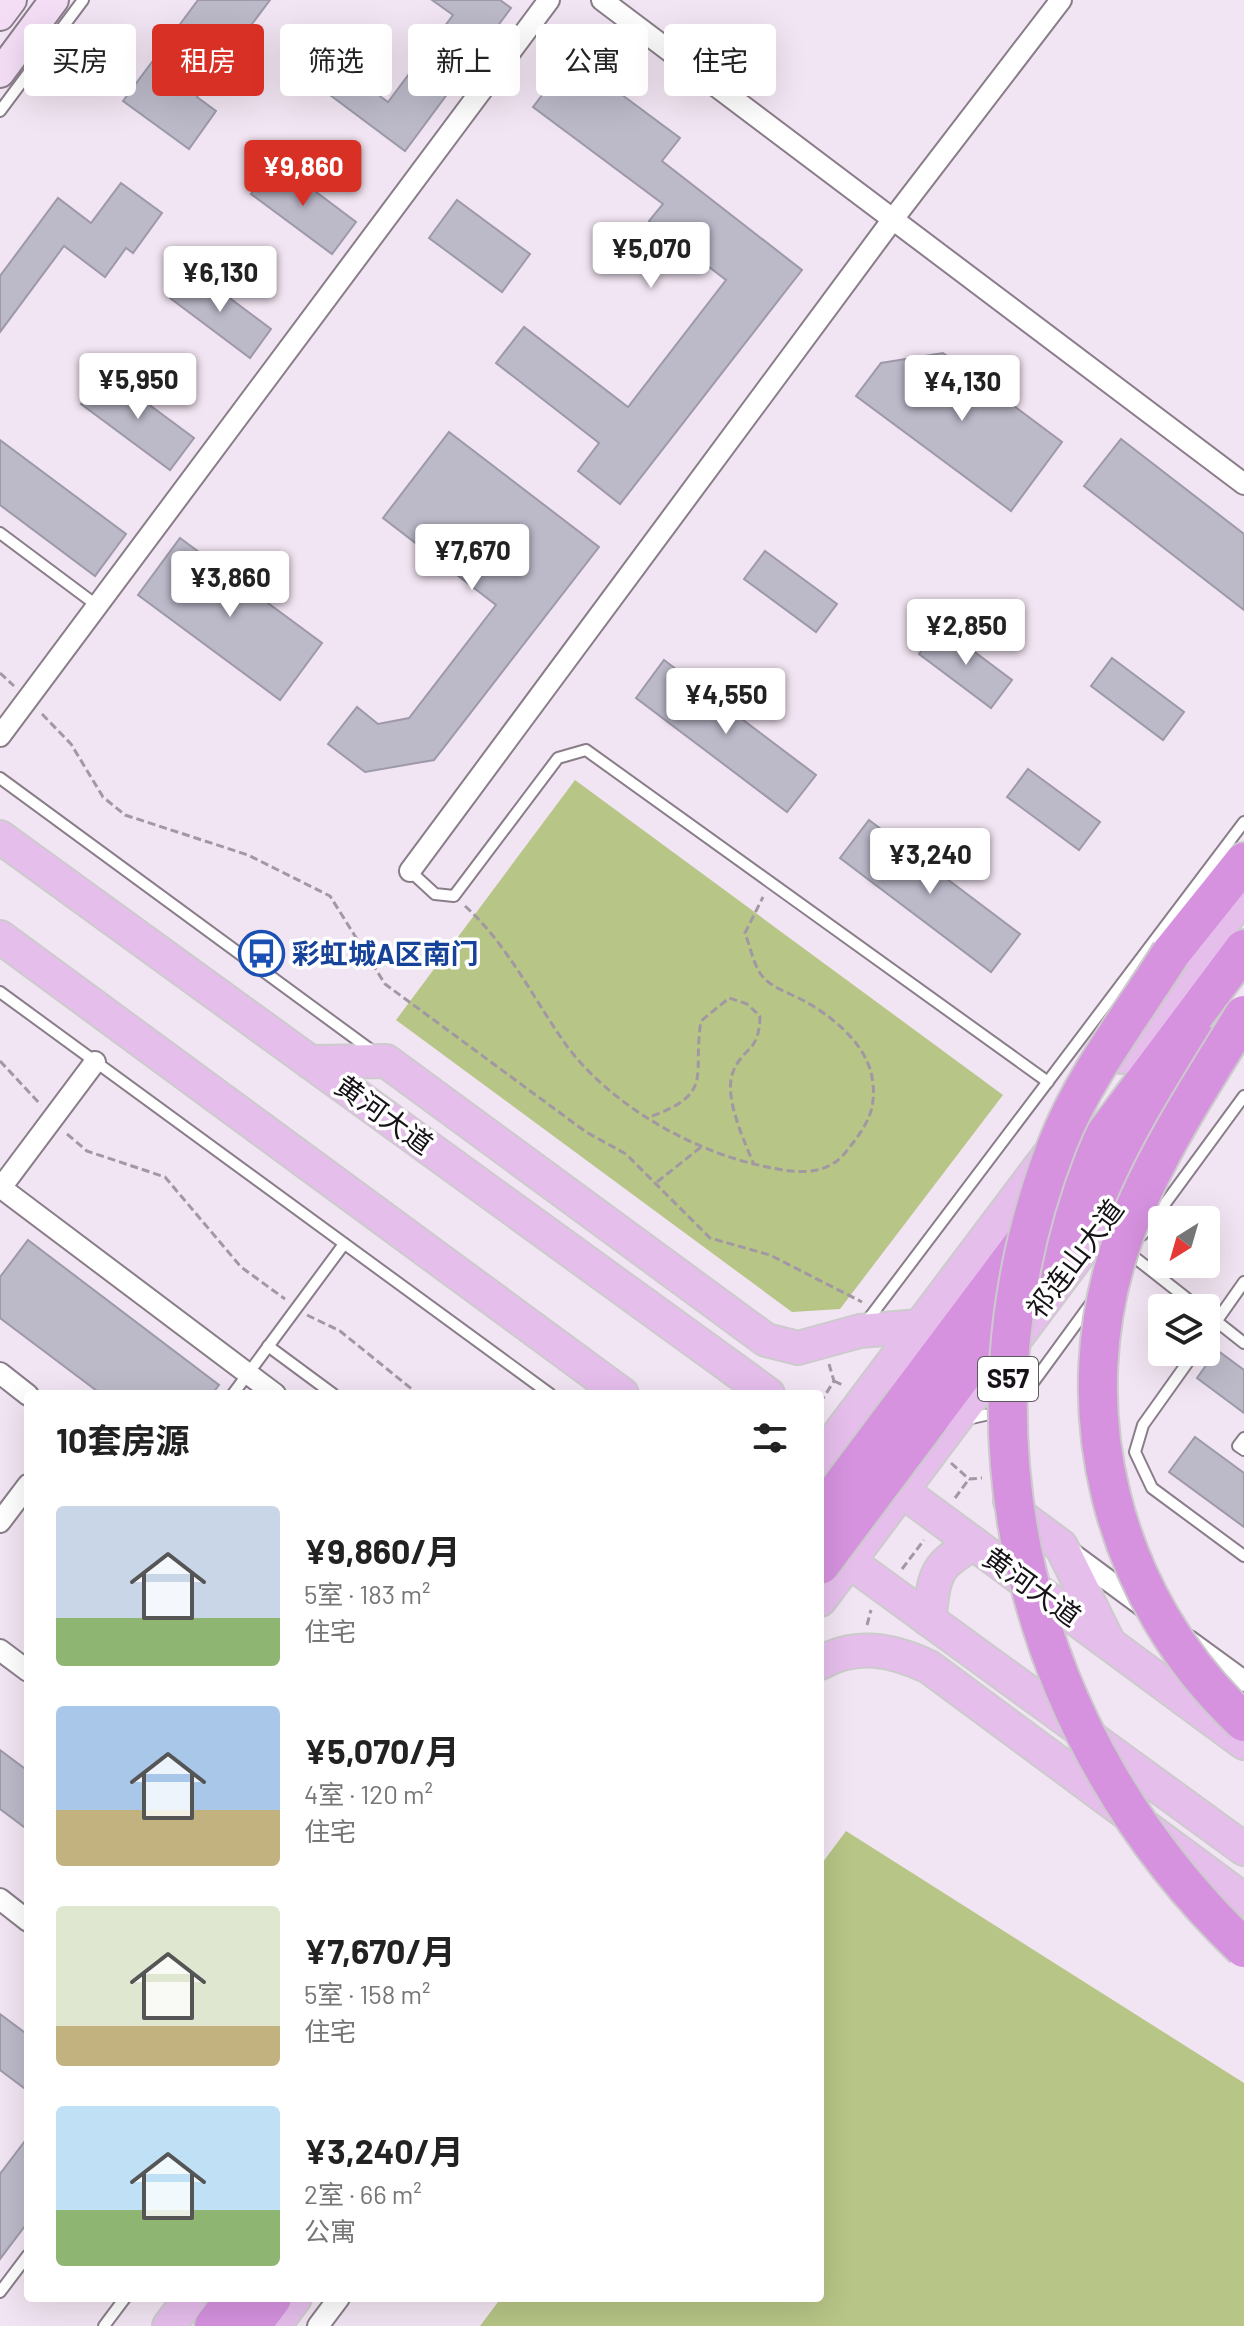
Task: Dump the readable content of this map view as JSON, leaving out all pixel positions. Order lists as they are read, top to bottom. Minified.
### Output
{"streets":{"highway":["S57"],"main road":["黄河大道","祁连山大道"]},"crossings":[["黄河大道","祁连山大道"]],"places":{"bus stop":["彩虹城A区南门"]},"north":"bottom left","page":{"chip":["买房","租房","筛选","新上","公寓","住宅"],"price":["¥9,860","¥5,070","¥6,130","¥5,950","¥4,130","¥7,670","¥3,860","¥2,850","¥4,550","¥3,240"],"heading":"10套房源","list":[{"name":"¥9,860/月","note":"5室 · 183 m² · 住宅"},{"name":"¥5,070/月","note":"4室 · 120 m² · 住宅"},{"name":"¥7,670/月","note":"5室 · 158 m² · 住宅"},{"name":"¥3,240/月","note":"2室 · 66 m² · 公寓"}]}}
